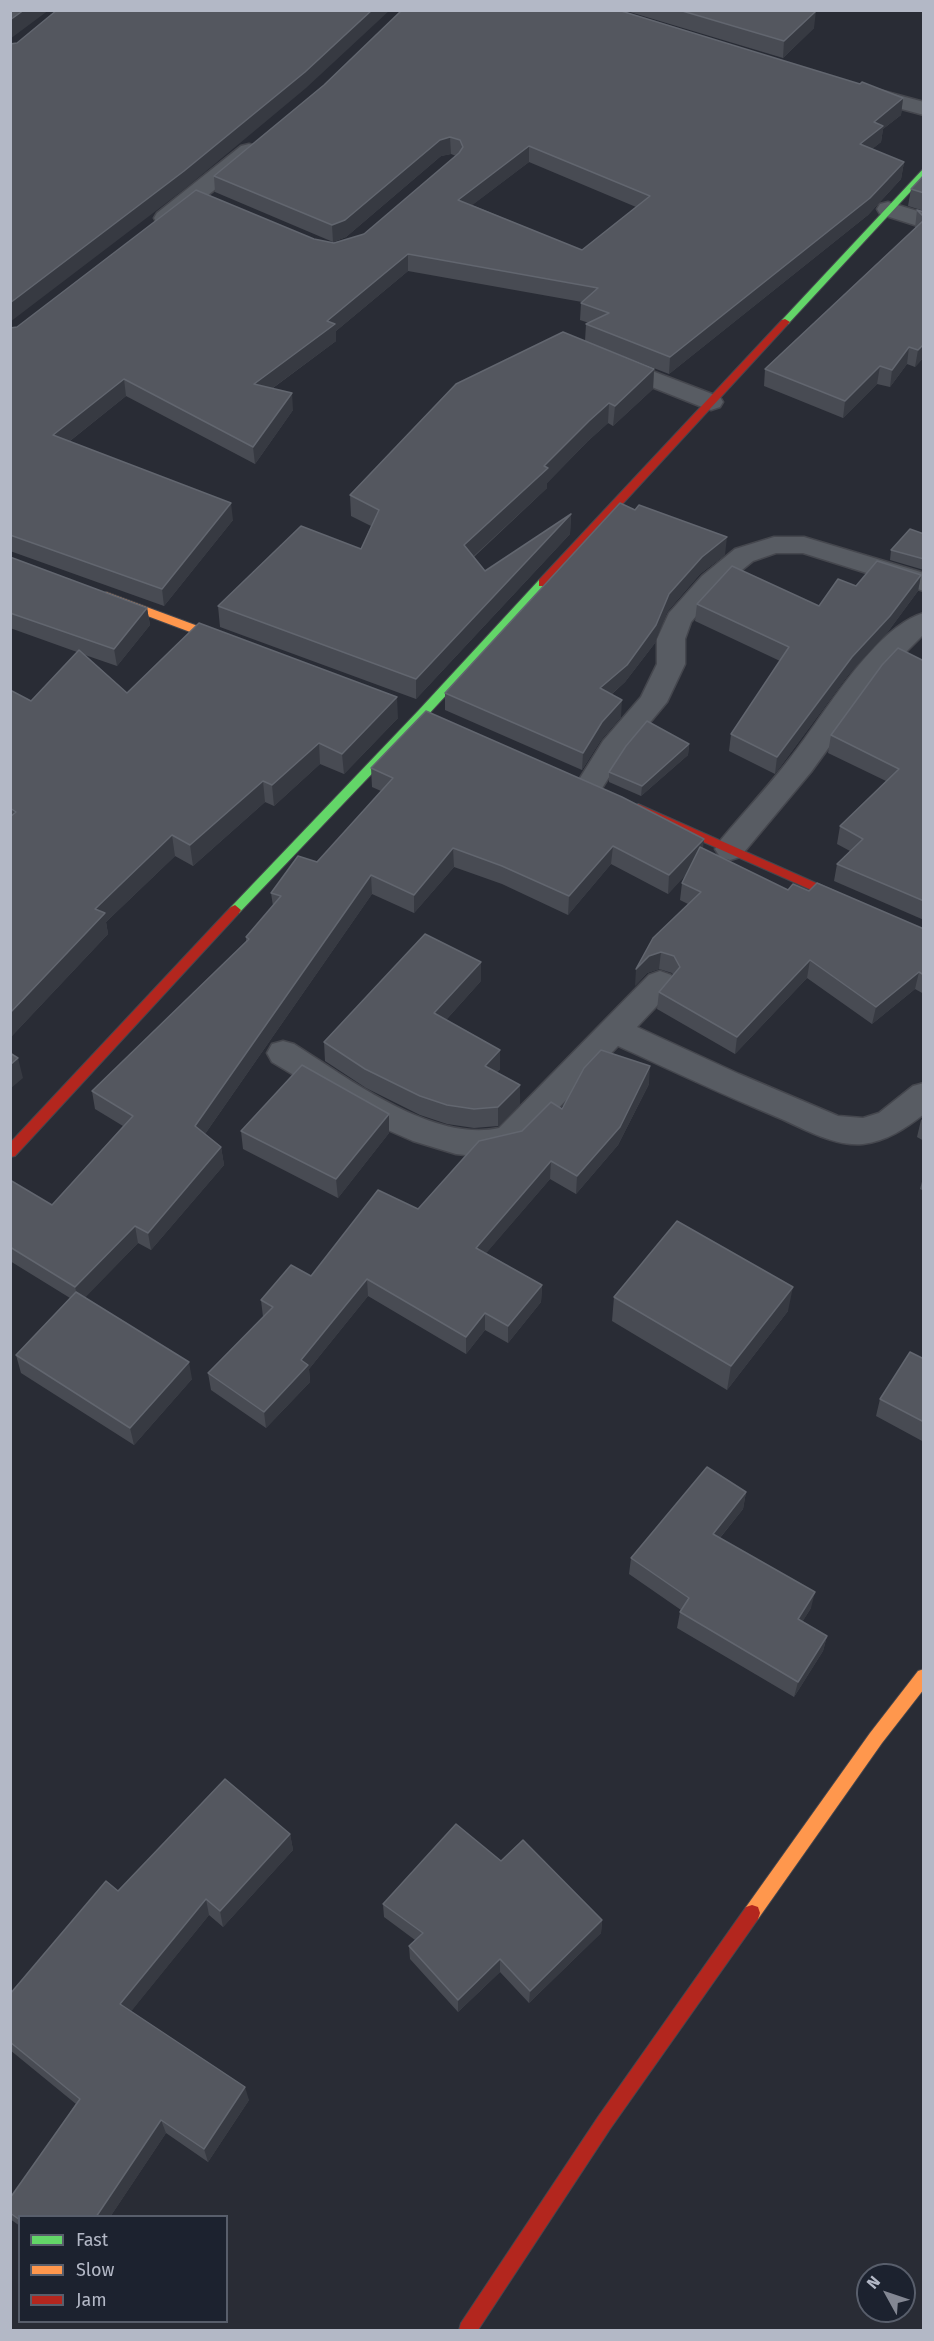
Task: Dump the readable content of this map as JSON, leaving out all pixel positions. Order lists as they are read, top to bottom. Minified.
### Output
{"legend":["Fast","Slow","Jam"],"north":"top left"}
